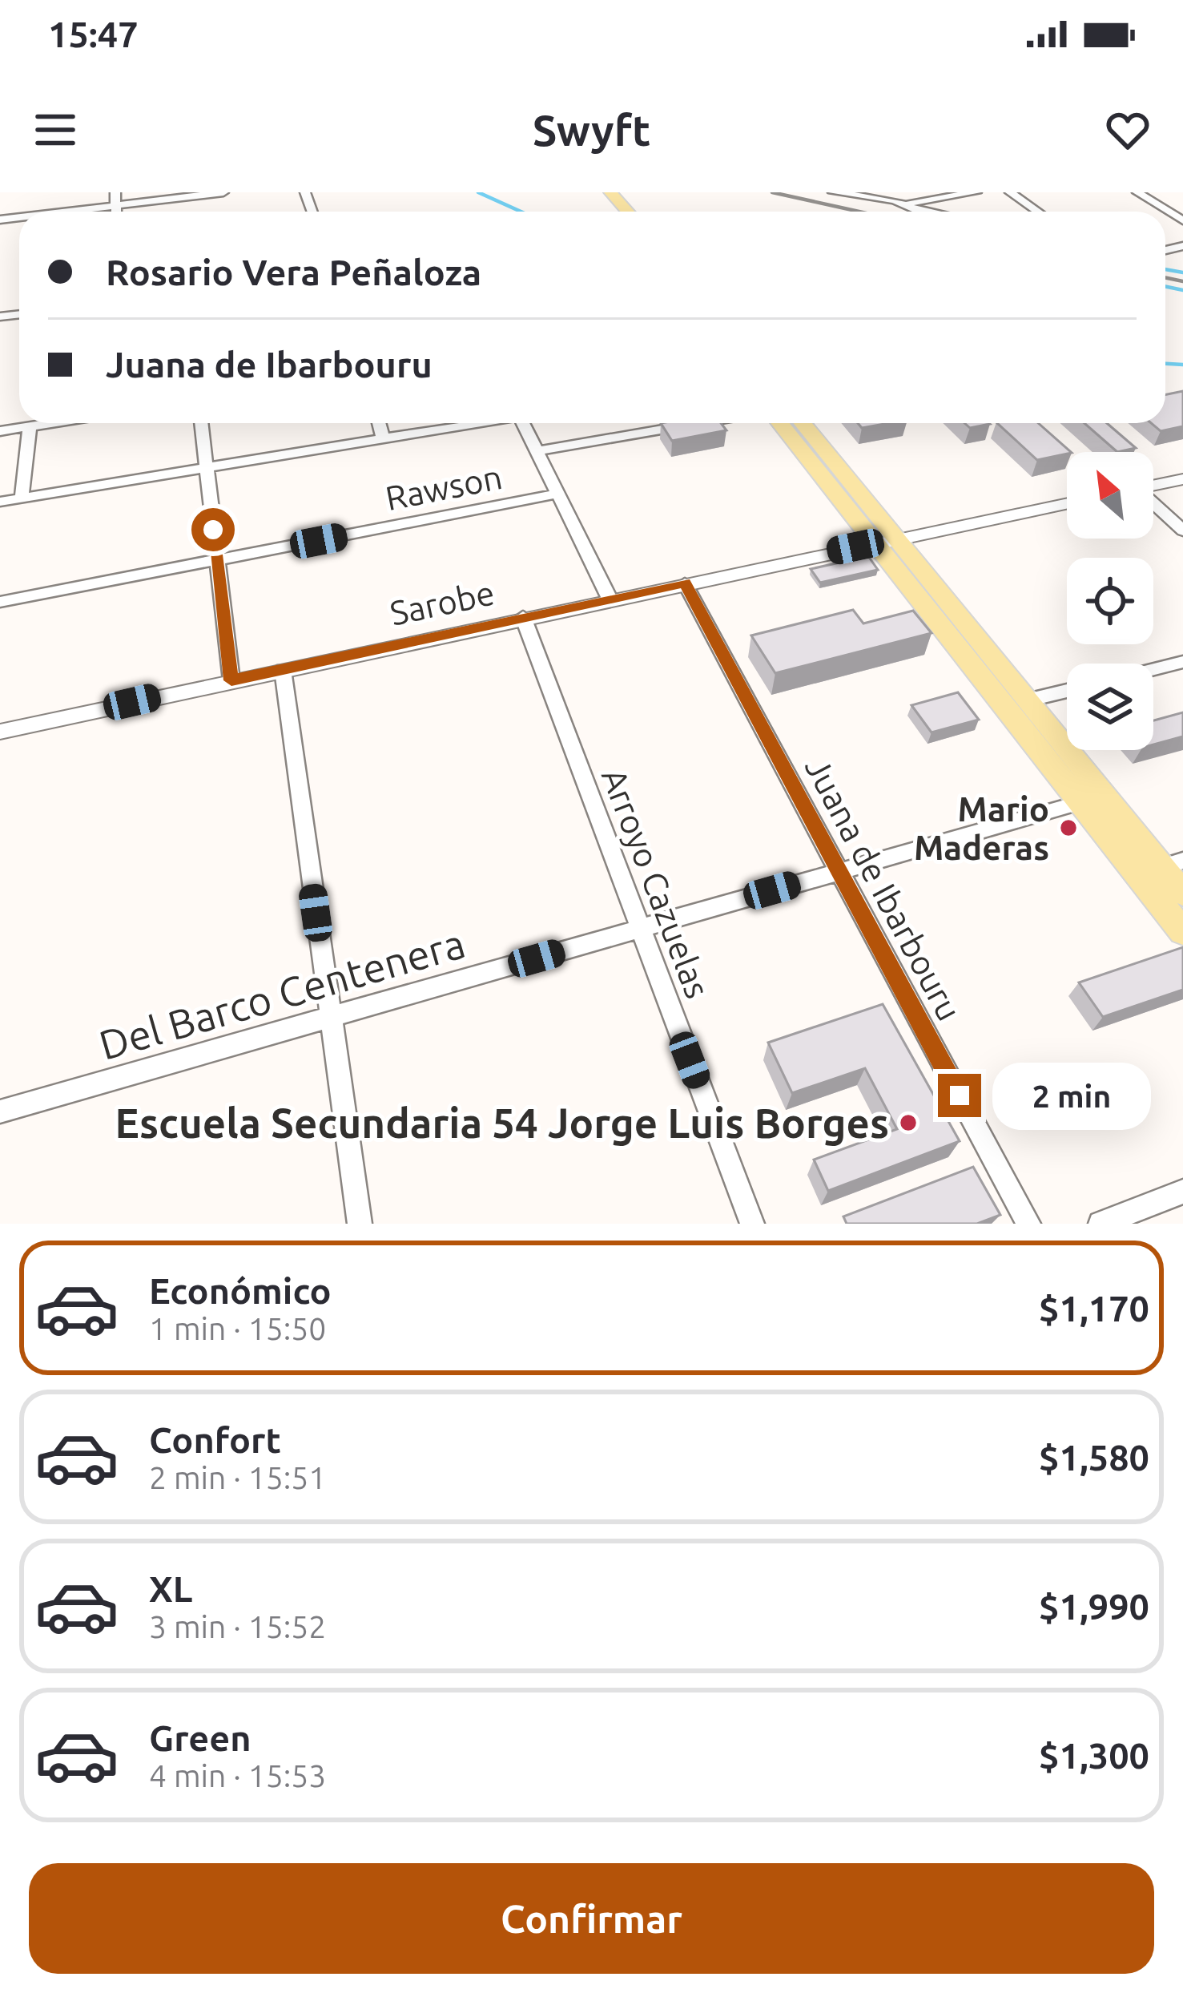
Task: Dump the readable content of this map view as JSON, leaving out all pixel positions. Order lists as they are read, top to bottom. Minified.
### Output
{"streets":{"street":["Rawson","Sarobe","Arroyo Cazuelas","Juana de Ibarbouru","Del Barco Centenera"]},"crossings":[["Sarobe","Arroyo Cazuelas"],["Sarobe","Juana de Ibarbouru"],["Arroyo Cazuelas","Del Barco Centenera"],["Juana de Ibarbouru","Del Barco Centenera"]],"places":["Mario Maderas","Escuela Secundaria 54 Jorge Luis Borges"],"north":"top left","page":{"status":"15:47","header":"Swyft","banner":["Rosario Vera Peñaloza","Juana de Ibarbouru"],"bubble":"2 min","list":[{"name":"Económico","note":"1 min · 15:50","value":"$1,170"},{"name":"Confort","note":"2 min · 15:51","value":"$1,580"},{"name":"XL","note":"3 min · 15:52","value":"$1,990"},{"name":"Green","note":"4 min · 15:53","value":"$1,300"}],"buttons":"Confirmar"}}
